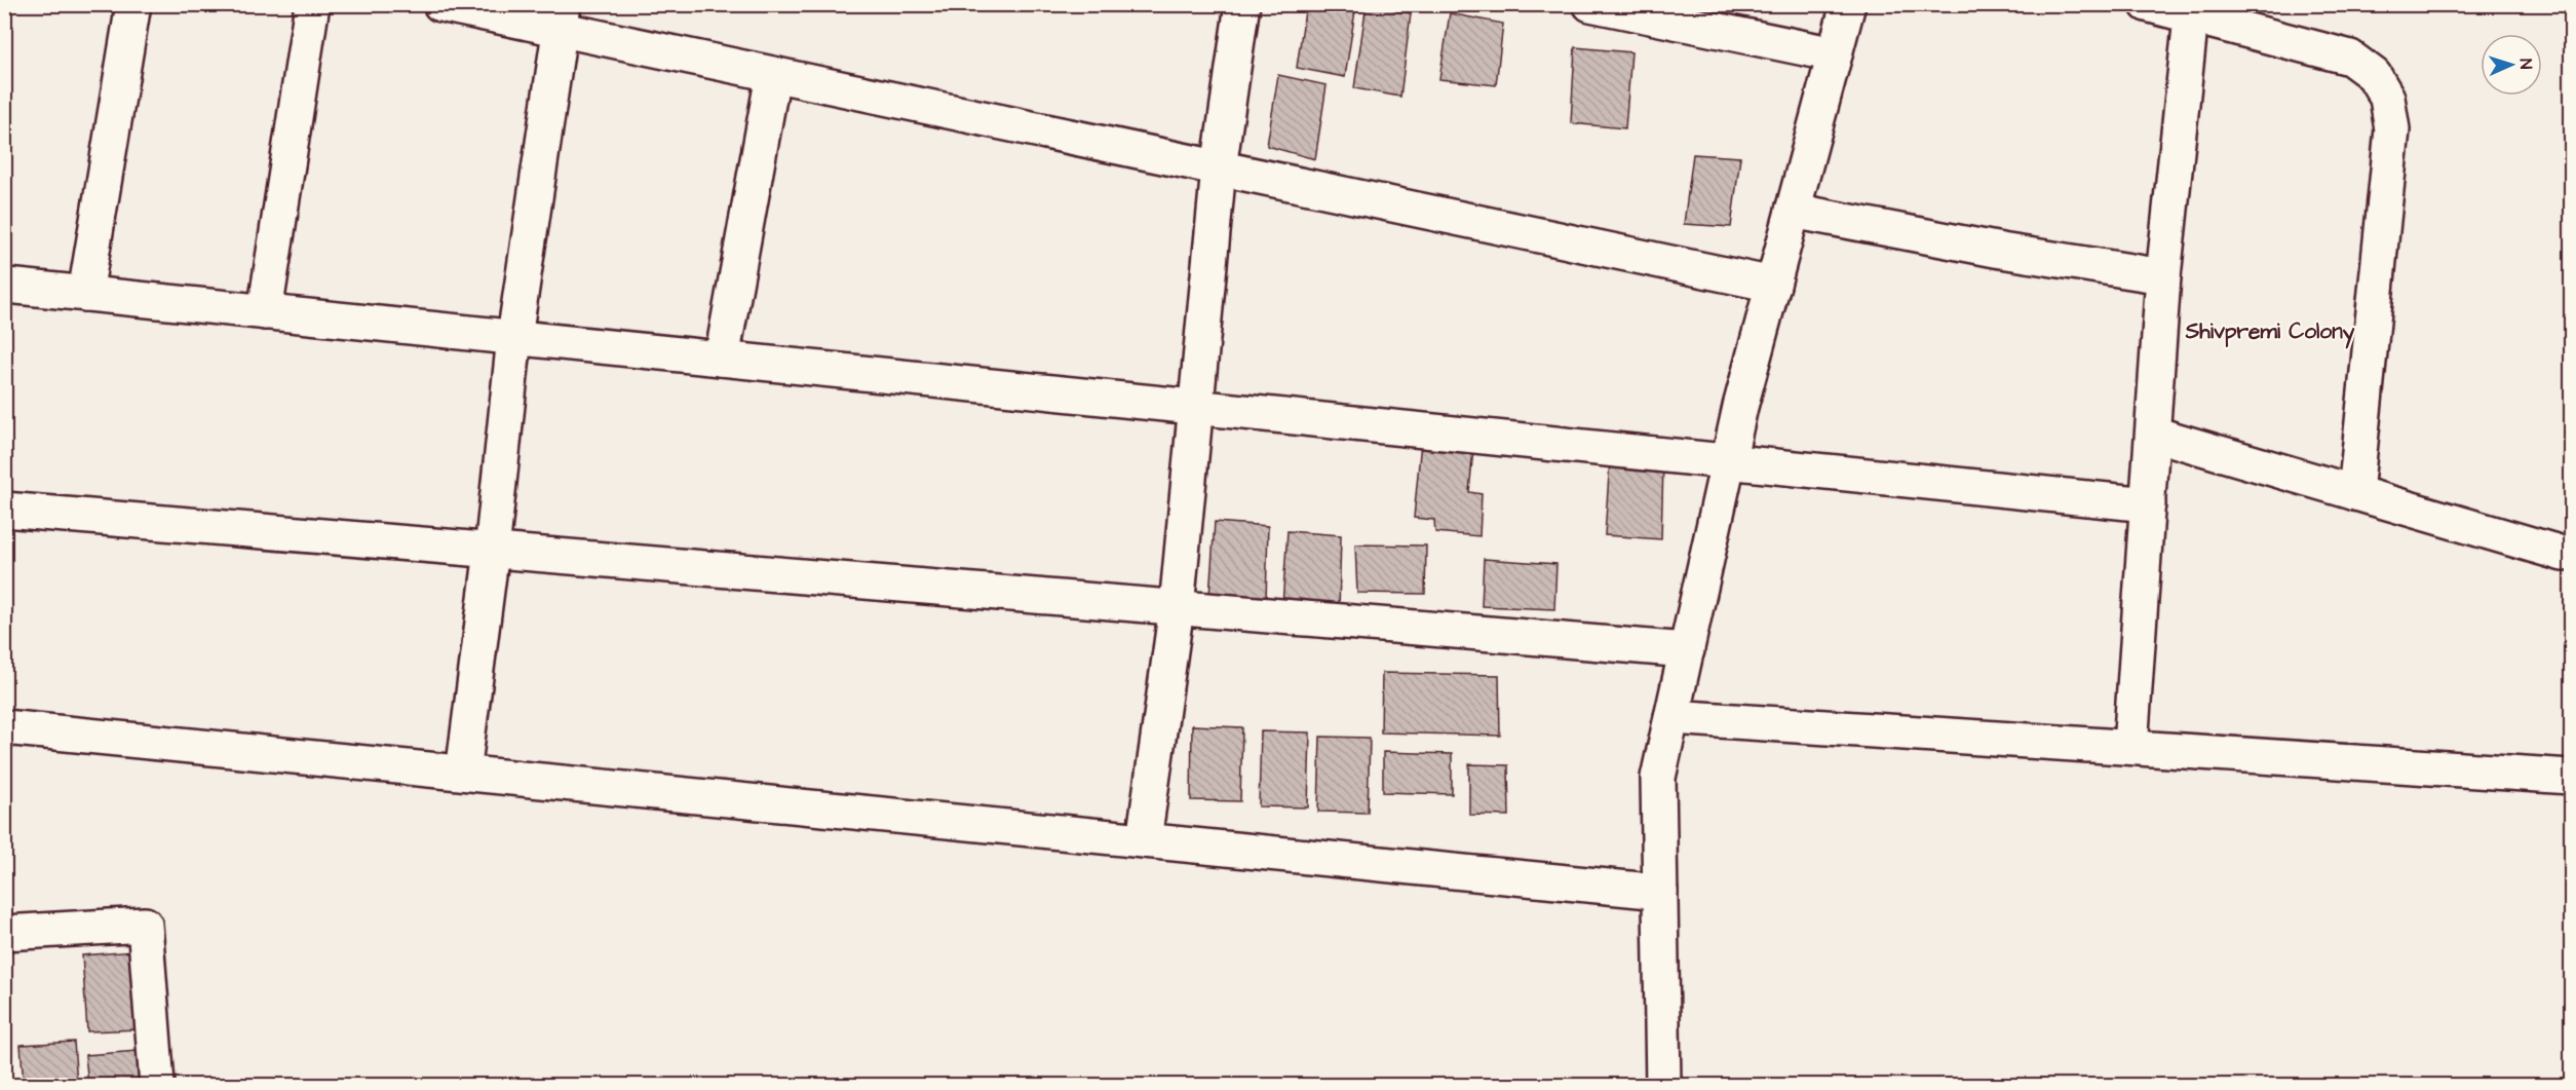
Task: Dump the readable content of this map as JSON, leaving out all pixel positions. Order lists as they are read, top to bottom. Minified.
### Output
{"districts":["Shivpremi Colony"],"north":"right"}
